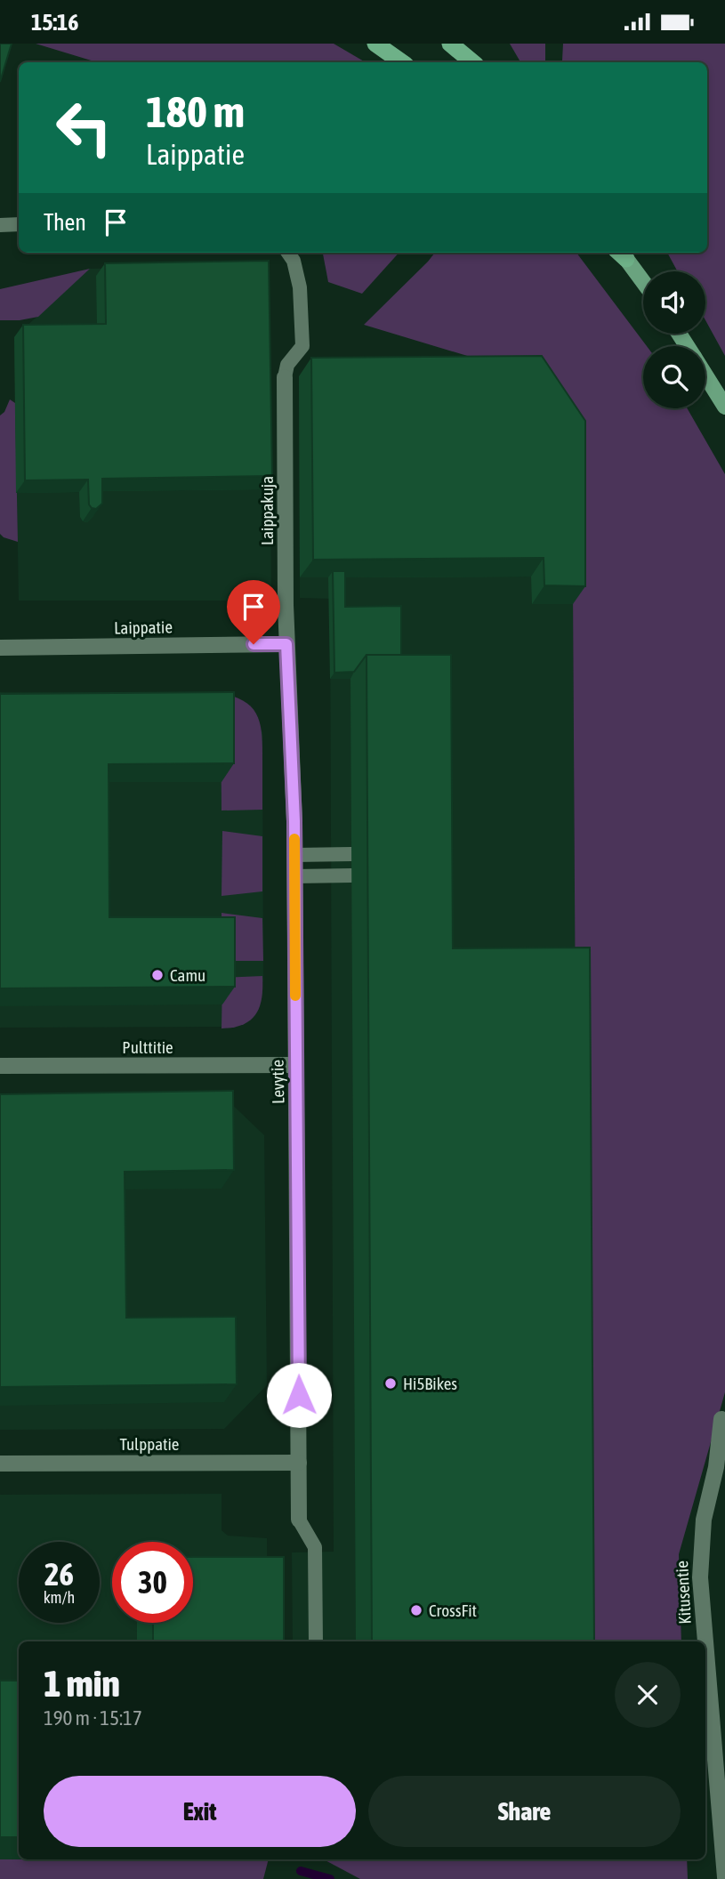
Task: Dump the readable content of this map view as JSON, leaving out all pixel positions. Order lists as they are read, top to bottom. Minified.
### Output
{"streets":{"street":["Laippakuja","Laippatie","Pulttitie","Levytie","Tulppatie","Kitusentie"]},"crossings":[["Laippakuja","Laippatie"],["Laippakuja","Levytie"],["Laippatie","Levytie"],["Pulttitie","Levytie"],["Levytie","Tulppatie"]],"places":["Camu","Hi5Bikes","CrossFit"],"page":{"status":"15:16","turn":["180 m","Laippatie"],"then":"Then","speed":"26 km/h","limit":"30","heading":["1 min","190 m · 15:17"],"buttons":["Exit","Share"]}}
